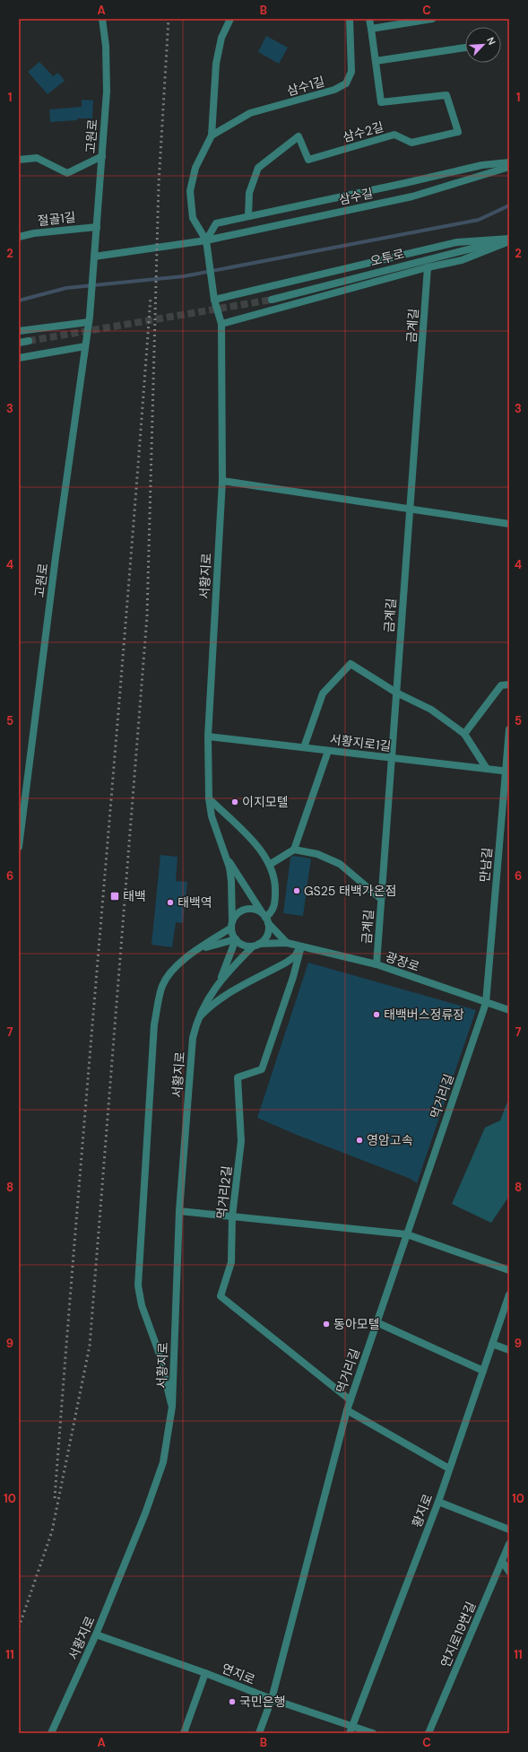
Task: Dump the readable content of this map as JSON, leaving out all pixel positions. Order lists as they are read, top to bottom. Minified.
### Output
{"streets":{"street":["삼수1길","삼수2길","고원로","삼수길","절골1길","오투로","금계길","서황지로","서황지로1길","만남길","광장로","먹거리길","먹거리2길","황지로","연지로19번길","연지로"]},"crossings":[["고원로","삼수길"],["고원로","절골1길"],["삼수길","서황지로"],["금계길","서황지로1길"],["금계길","광장로"],["서황지로","서황지로1길"],["서황지로","연지로"],["서황지로1길","만남길"],["만남길","광장로"],["만남길","먹거리길"],["광장로","먹거리길"],["광장로","먹거리2길"],["먹거리길","먹거리2길"],["먹거리길","연지로"],["황지로","연지로"]],"places":{"other":["이지모텔","GS25 태백가온점","태백역","태백버스정류장","영암고속","동아모텔","국민은행"],"transit":["태백"]},"north":"top right","grid":{"columns":["A","B","C"],"rows":["1","2","3","4","5","6","7","8","9","10","11"]}}
